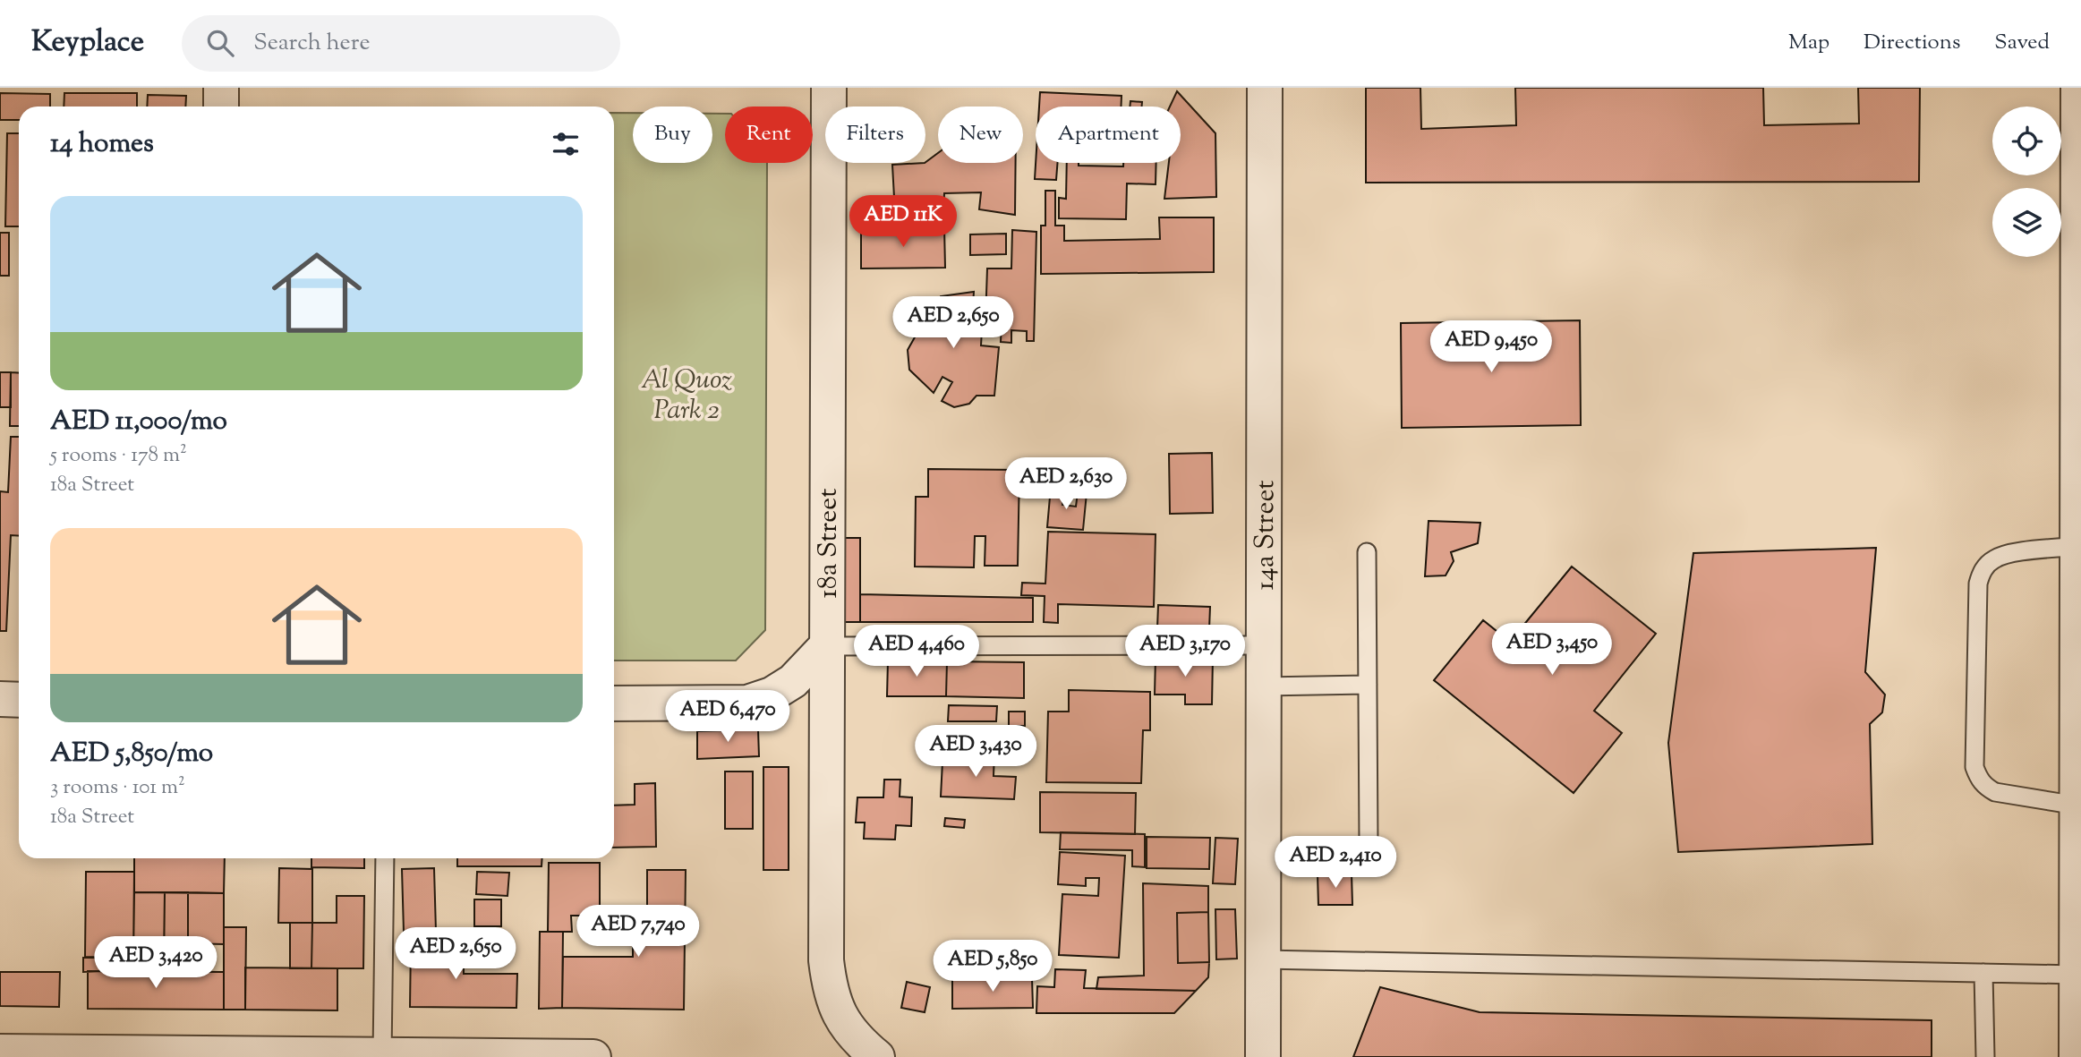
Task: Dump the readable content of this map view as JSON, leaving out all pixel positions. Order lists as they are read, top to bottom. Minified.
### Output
{"streets":{"street":["14a Street","18a Street"]},"parks":["Al Quoz Park 2"],"page":{"header":"Keyplace","search":"Search here","nav":["Map","Directions","Saved"],"chip":["Buy","Rent","Filters","New","Apartment"],"heading":"14 homes","list":[{"name":"AED 11,000/mo","note":"5 rooms · 178 m² · 18a Street"},{"name":"AED 5,850/mo","note":"3 rooms · 101 m² · 18a Street"}],"price":["AED 11K","AED 2,650","AED 9,450","AED 2,630","AED 3,450","AED 4,460","AED 3,170","AED 6,470","AED 3,430","AED 2,410","AED 7,740","AED 2,650","AED 3,420","AED 5,850"]}}
